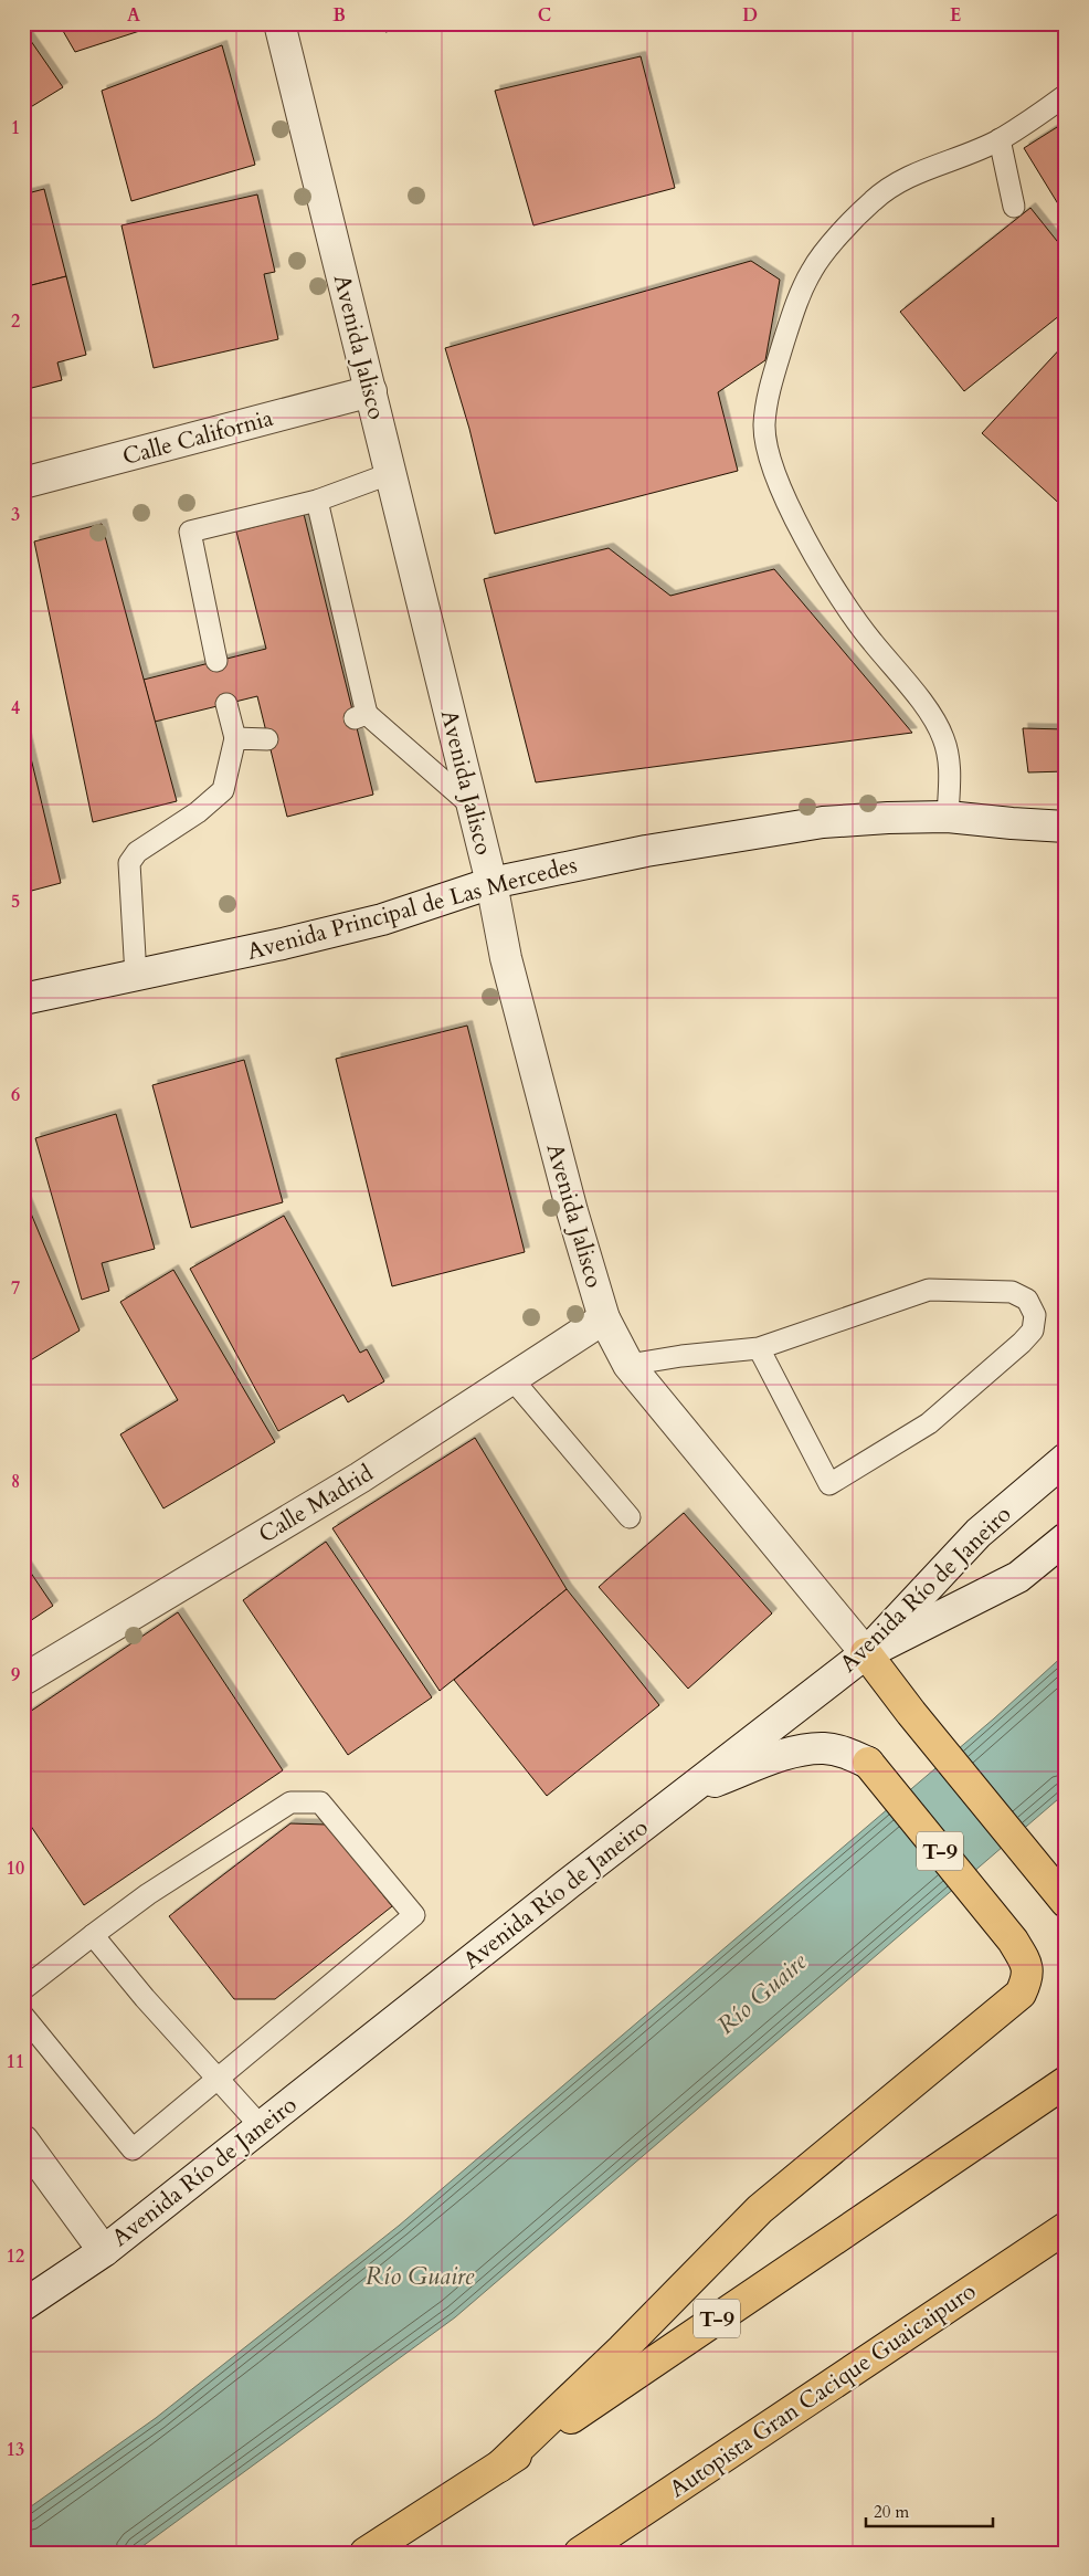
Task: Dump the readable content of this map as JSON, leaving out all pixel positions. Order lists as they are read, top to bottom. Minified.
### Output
{"streets":{"highway":["T-9","Autopista Gran Cacique Guaicaipuro"],"street":["Avenida Jalisco","Calle California","Avenida Principal de Las Mercedes","Calle Madrid","Avenida Río de Janeiro"]},"crossings":[["Avenida Jalisco","Calle California"],["Avenida Jalisco","Avenida Principal de Las Mercedes"],["Avenida Jalisco","Calle Madrid"],["Avenida Jalisco","Avenida Río de Janeiro"],["Avenida Río de Janeiro","T-9"]],"water":["Río Guaire"],"scale_bar":"20 m","grid":{"columns":["A","B","C","D","E"],"rows":["1","2","3","4","5","6","7","8","9","10","11","12","13"]}}
